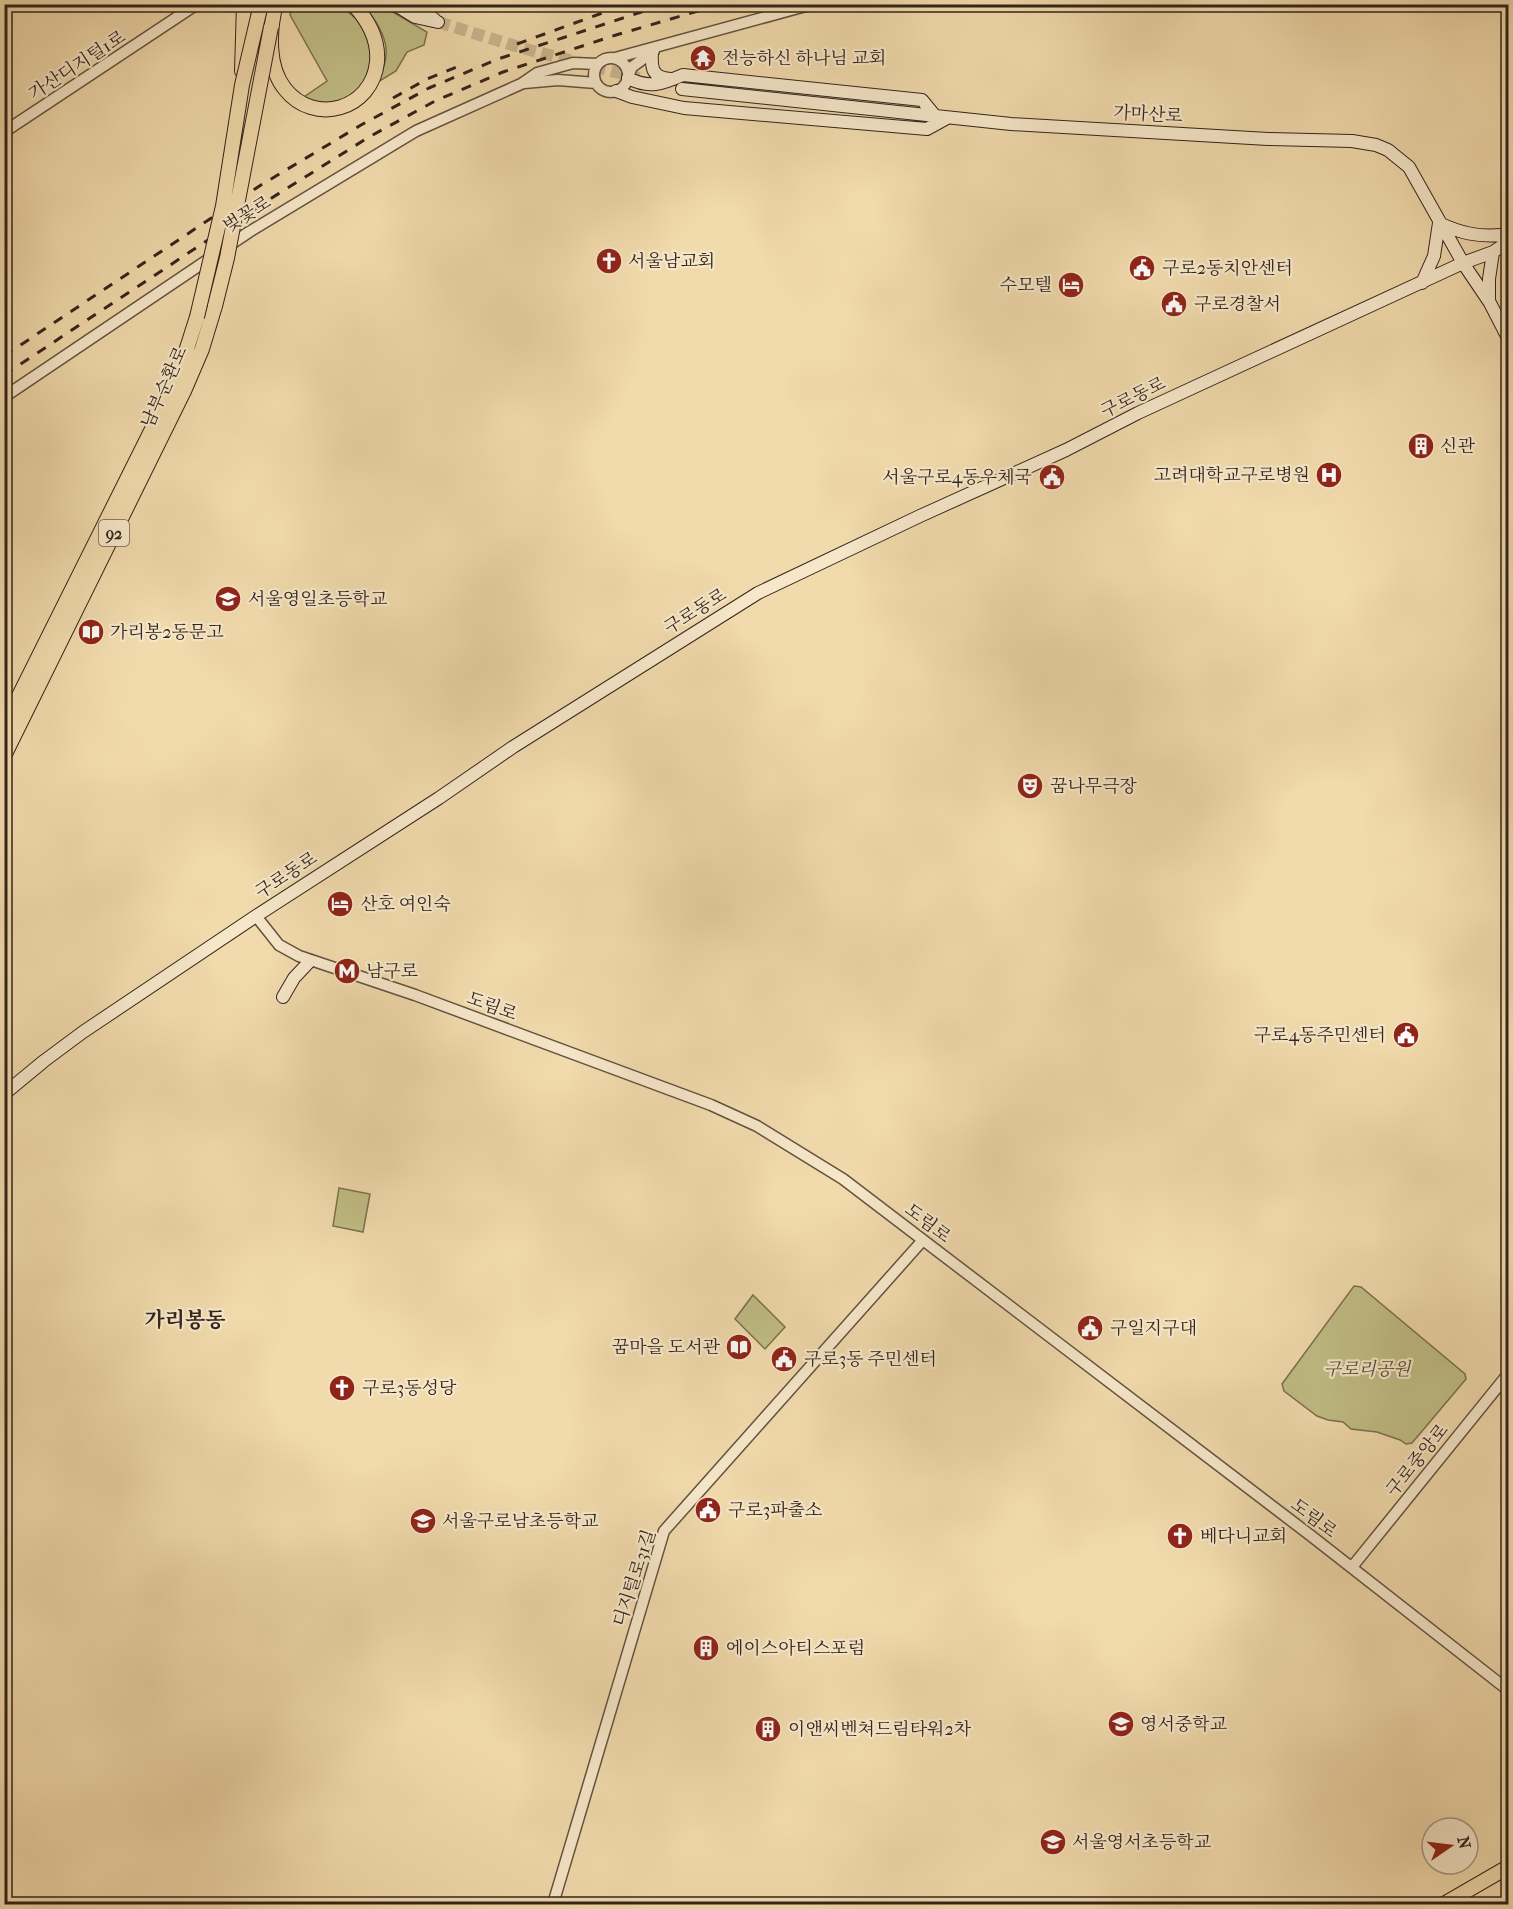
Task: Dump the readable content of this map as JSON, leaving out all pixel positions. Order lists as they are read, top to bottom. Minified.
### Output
{"streets":{"main road":["가마산로","남부순환로","구로동로","92"],"street":["가산디지털1로","벚꽃로","도림로","구로중앙로","디지털로31길"]},"crossings":[["가마산로","구로동로"],["구로동로","도림로"],["도림로","구로중앙로"],["도림로","디지털로31길"]],"districts":["가리봉동"],"parks":["구로리공원"],"places":{"temple":["전능하신 하나님 교회"],"church":["서울남교회","구로3동성당","베다니교회"],"public building":["구로2동치안센터","구로경찰서","서울구로4동우체국","구로4동주민센터","구일지구대","구로3동 주민센터","구로3파출소"],"hotel":["수모텔","산호 여인숙"],"building":["신관","에이스아티스포럼","이앤씨벤쳐드림타워2차"],"hospital":["고려대학교구로병원"],"school or university":["서울영일초등학교","서울구로남초등학교","영서중학교","서울영서초등학교"],"library":["가리봉2동문고","꿈마을 도서관"],"theatre":["꿈나무극장"],"metro station":["남구로"]},"north":"right"}
